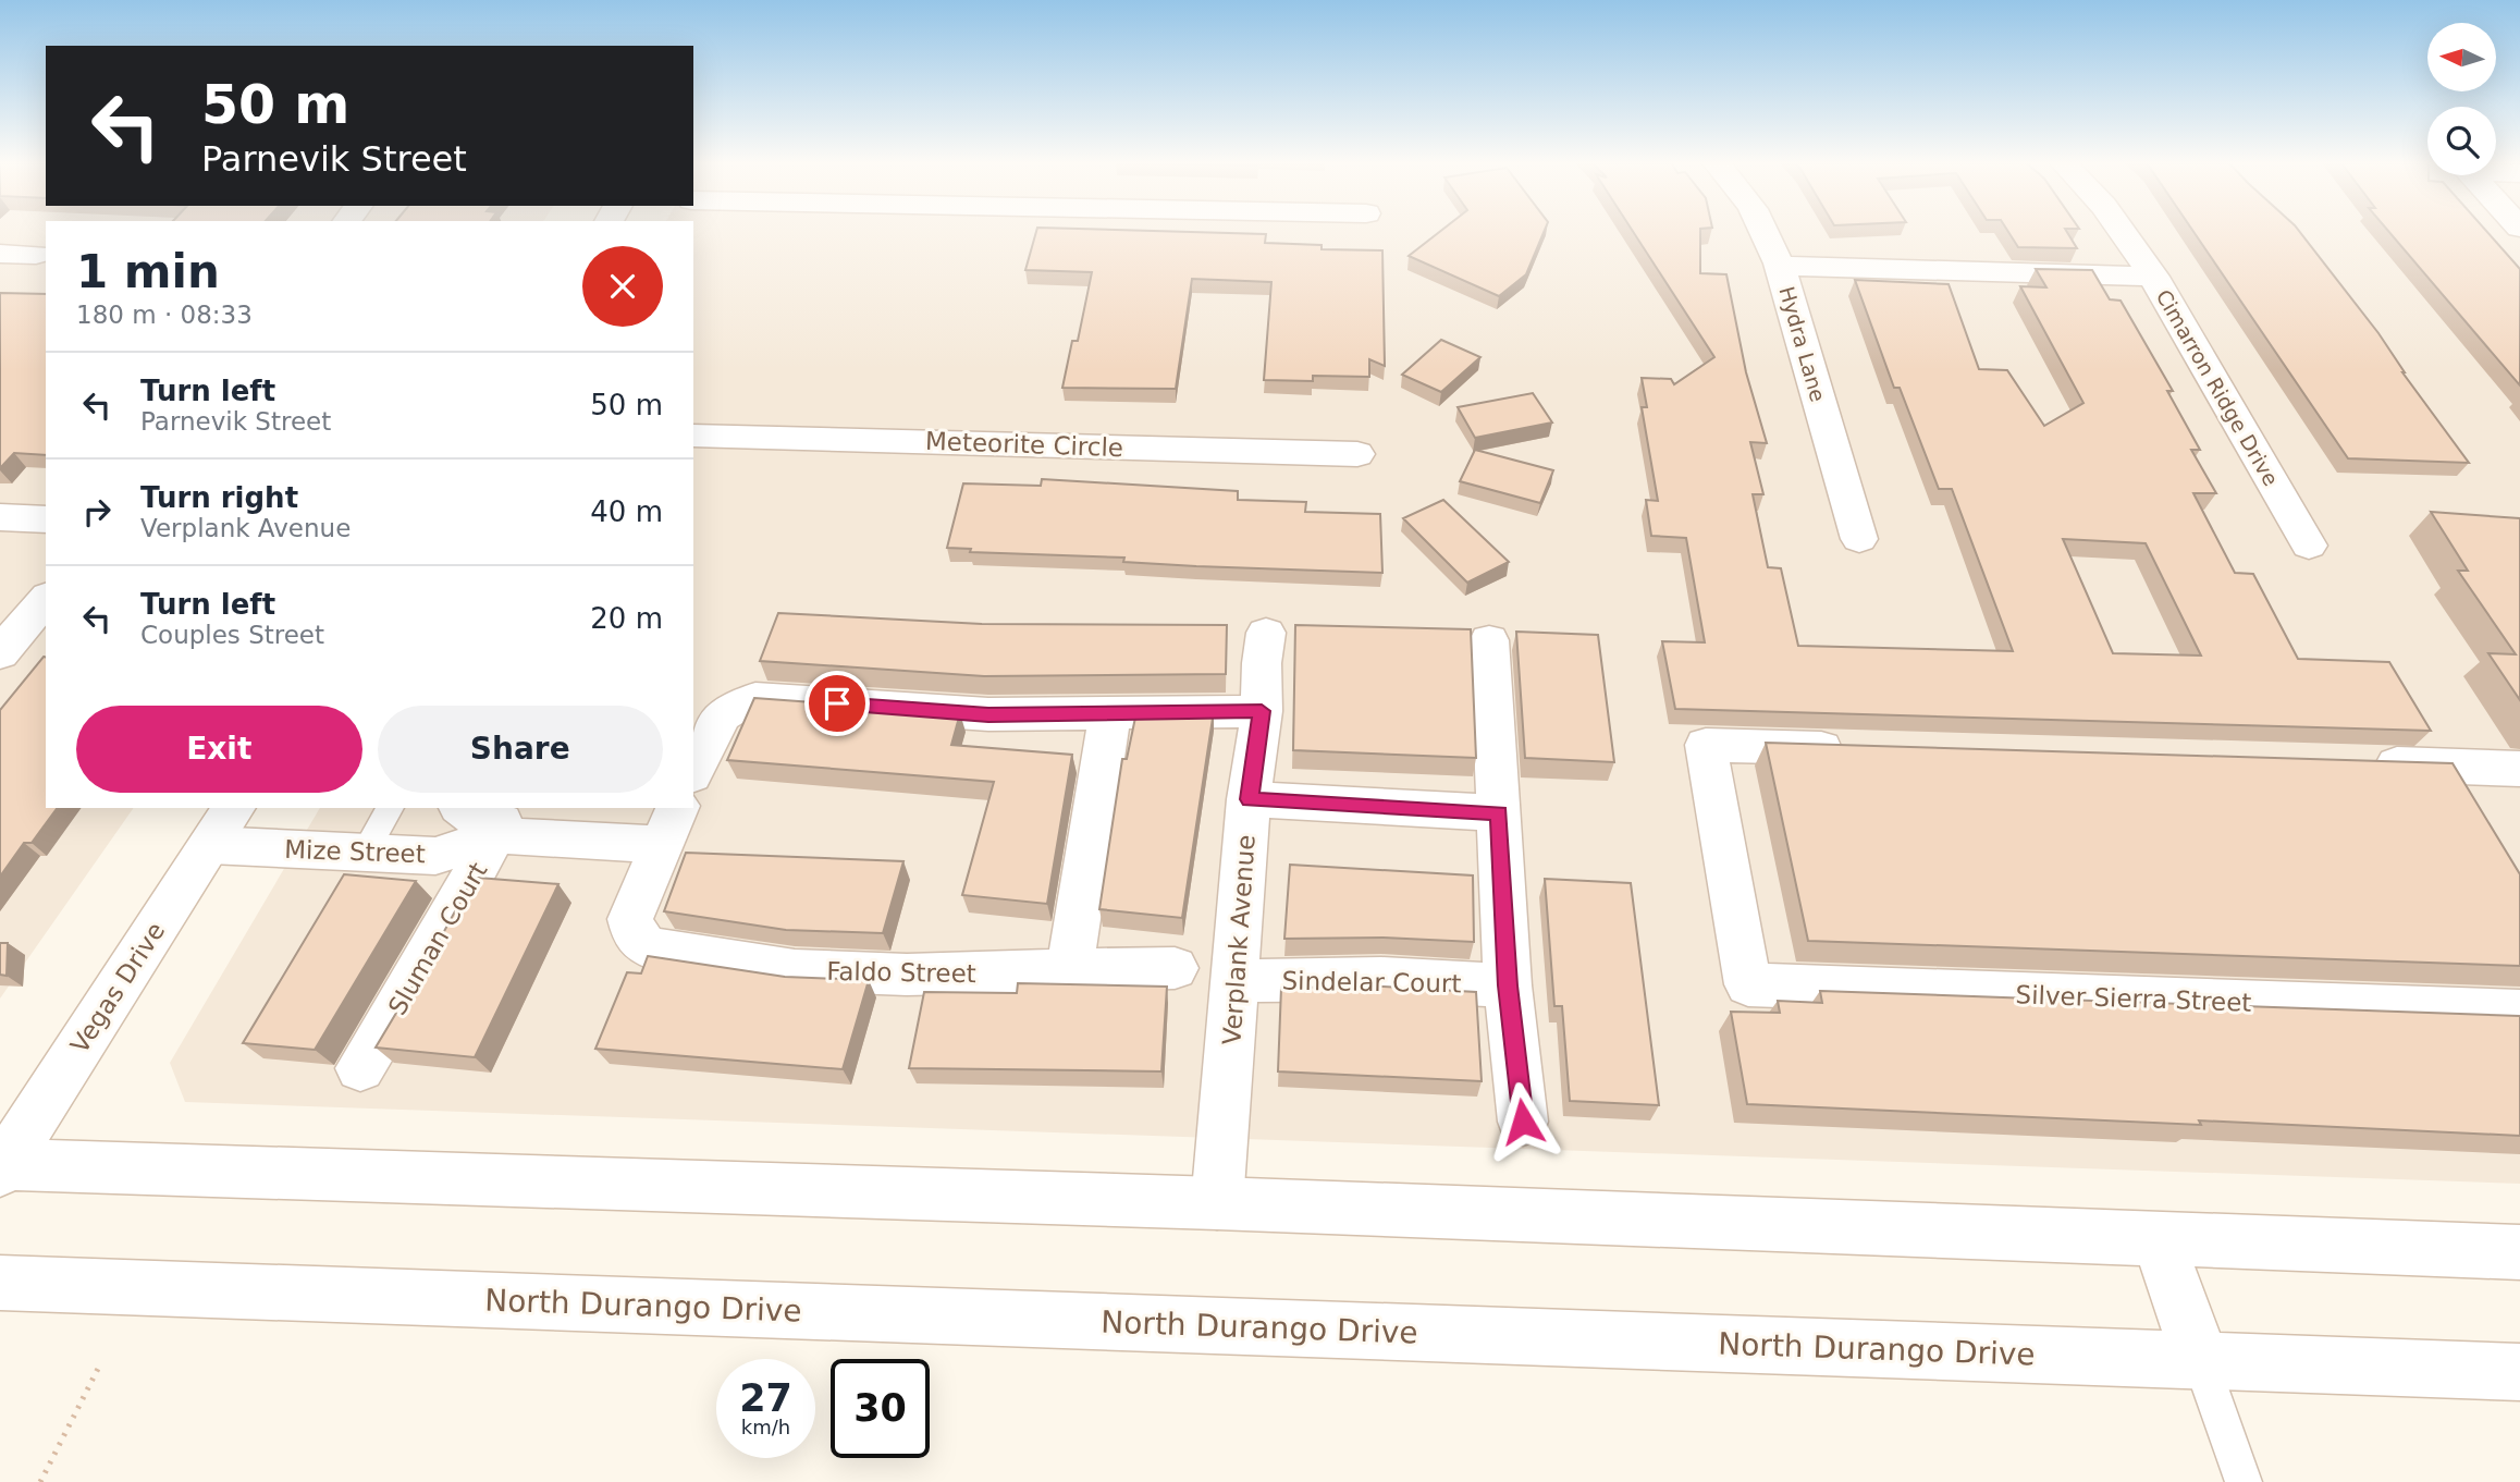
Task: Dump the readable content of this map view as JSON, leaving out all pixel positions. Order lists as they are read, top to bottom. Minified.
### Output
{"streets":{"street":["Hydra Lane","Cimarron Ridge Drive","Meteorite Circle","Mize Street","Sluman Court","Verplank Avenue","Faldo Street","Sindelar Court","Vegas Drive","Silver Sierra Street","North Durango Drive"]},"crossings":[["Mize Street","Sluman Court"],["Mize Street","Faldo Street"],["Mize Street","Vegas Drive"],["Verplank Avenue","Sindelar Court"]],"north":"left","page":{"turn":["50 m","Parnevik Street"],"heading":["1 min","180 m · 08:33"],"list":[{"name":"Turn left","note":"Parnevik Street","value":"50 m"},{"name":"Turn right","note":"Verplank Avenue","value":"40 m"},{"name":"Turn left","note":"Couples Street","value":"20 m"}],"buttons":["Exit","Share"],"speed":"27 km/h","limit":"30"}}
